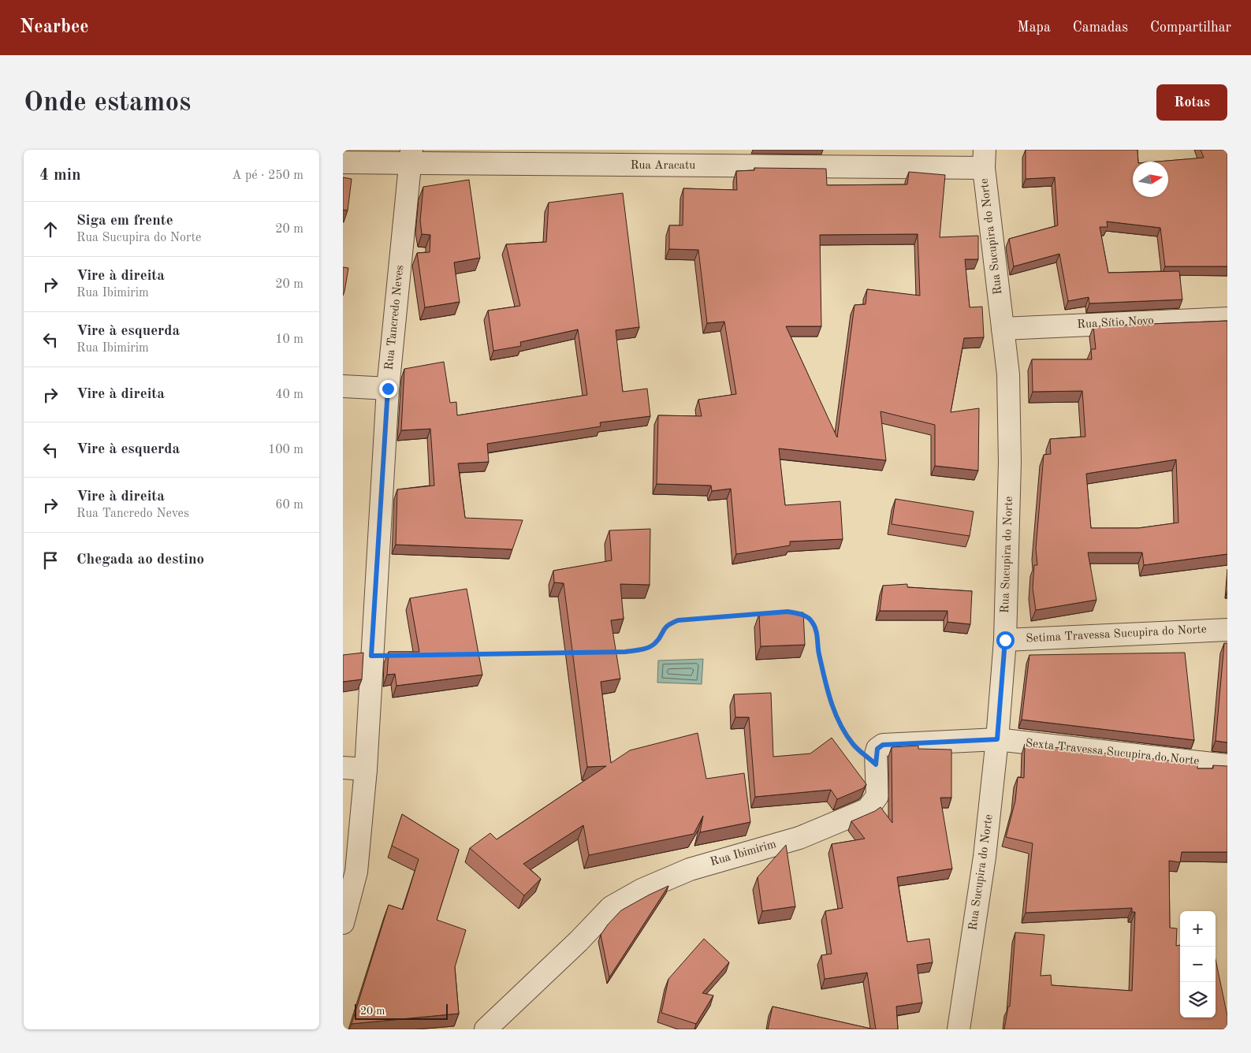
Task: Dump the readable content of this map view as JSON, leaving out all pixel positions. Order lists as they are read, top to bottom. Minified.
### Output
{"streets":{"street":["Rua Aracatu","Rua Sucupira do Norte","Rua Tancredo Neves","Rua Sítio Novo","Setima Travessa Sucupira do Norte","Sexta Travessa Sucupira do Norte","Rua Ibimirim"]},"crossings":[["Rua Aracatu","Rua Sucupira do Norte"],["Rua Aracatu","Rua Tancredo Neves"],["Rua Sucupira do Norte","Rua Sítio Novo"],["Rua Sucupira do Norte","Setima Travessa Sucupira do Norte"],["Rua Sucupira do Norte","Sexta Travessa Sucupira do Norte"],["Rua Sucupira do Norte","Rua Ibimirim"],["Sexta Travessa Sucupira do Norte","Rua Ibimirim"]],"scale_bar":"20 m","north":"right","page":{"header":"Nearbee","nav":["Mapa","Camadas","Compartilhar"],"buttons":"Rotas","title":"Onde estamos","heading":["4 min","A pé · 250 m"],"list":[["Siga em frente","Rua Sucupira do Norte","20 m"],["Vire à direita","Rua Ibimirim","20 m"],["Vire à esquerda","Rua Ibimirim","10 m"],["Vire à direita","40 m"],["Vire à esquerda","100 m"],["Vire à direita","Rua Tancredo Neves","60 m"],"Chegada ao destino"],"map_buttons":["+","−"],"scale":"20 m"}}
